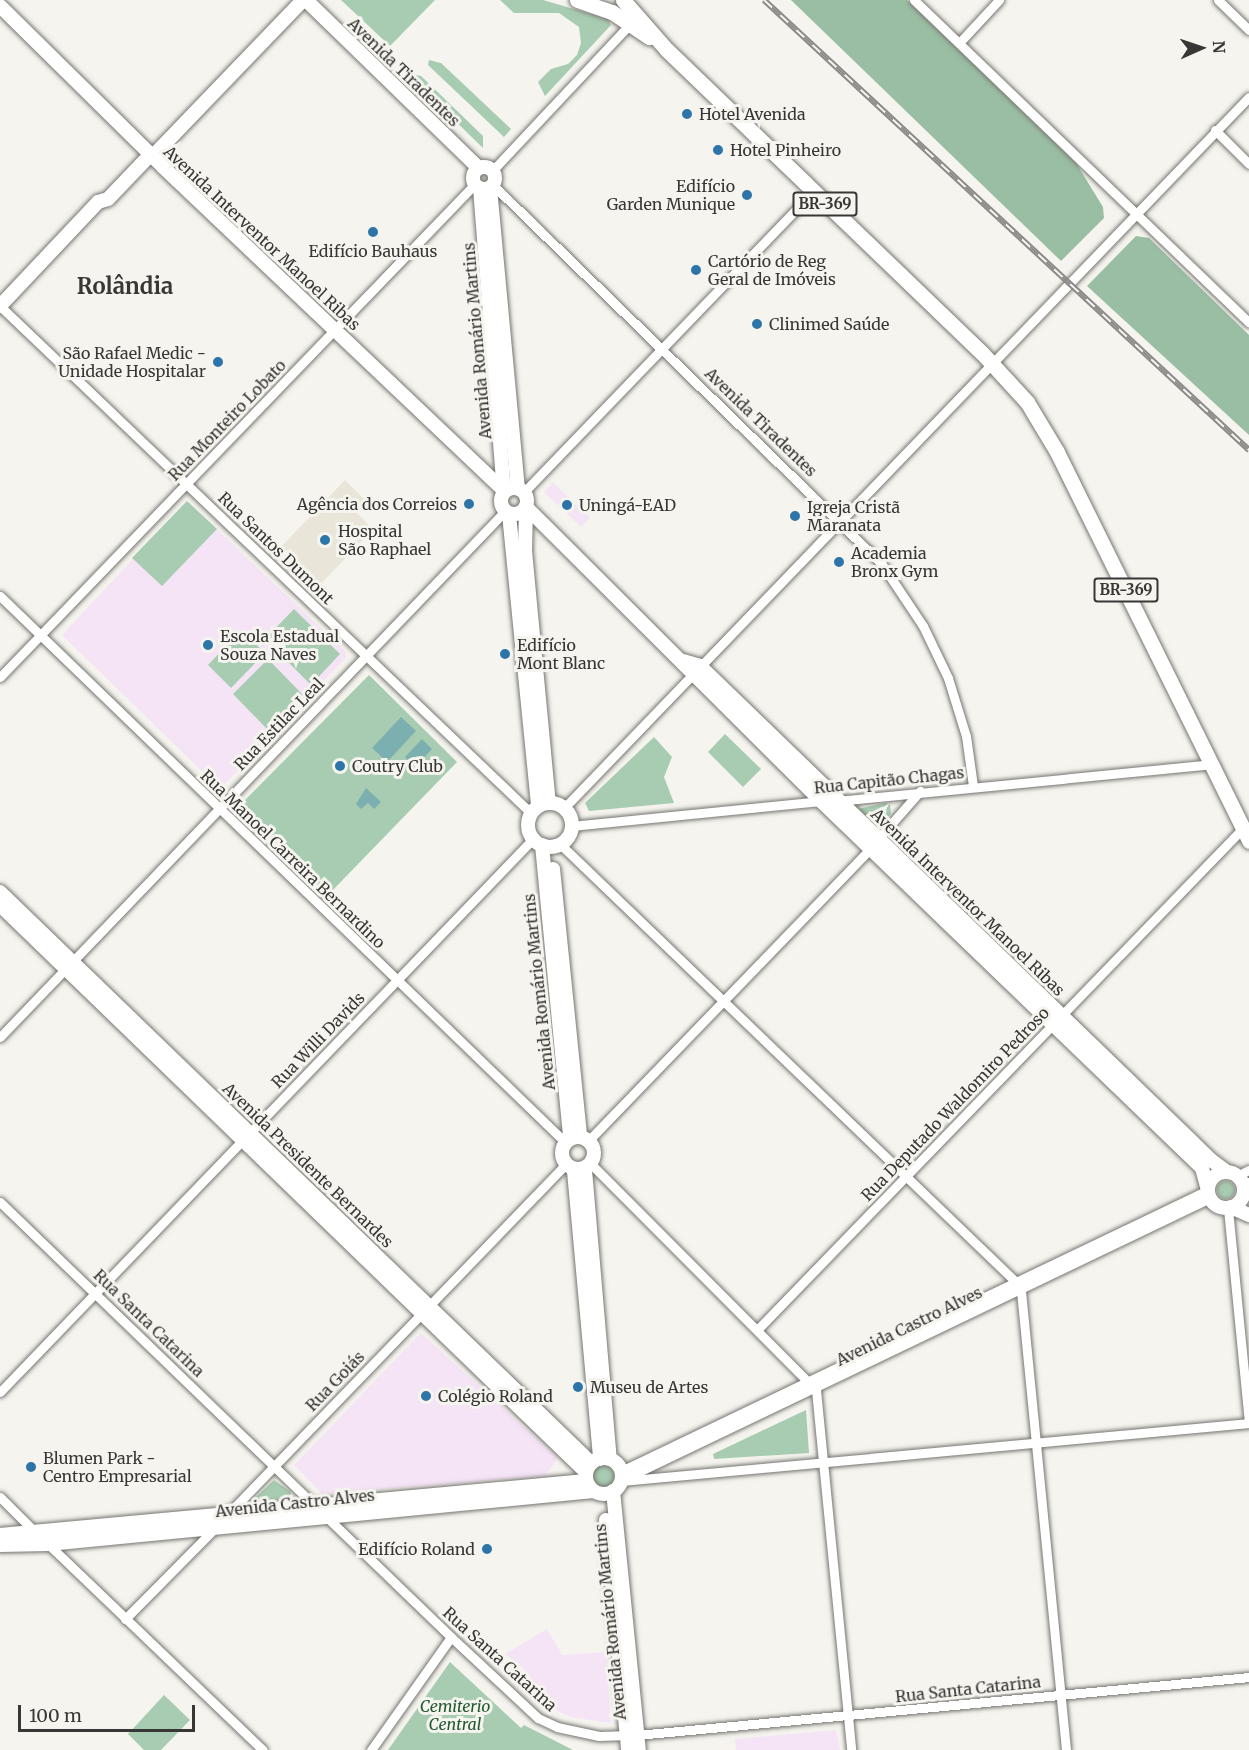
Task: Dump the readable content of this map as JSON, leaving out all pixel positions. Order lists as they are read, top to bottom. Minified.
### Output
{"streets":{"main road":["BR-369"],"street":["Avenida Tiradentes","Avenida Interventor Manoel Ribas","Avenida Romário Martins","Rua Monteiro Lobato","Rua Santos Dumont","Rua Estilac Leal","Rua Capitão Chagas","Rua Manoel Carreira Bernardino","Rua Willi Davids","Rua Deputado Waldomiro Pedroso","Avenida Presidente Bernardes","Rua Santa Catarina","Avenida Castro Alves","Rua Goiás"]},"crossings":[["Avenida Tiradentes","Avenida Romário Martins"],["Avenida Tiradentes","Rua Monteiro Lobato"],["Avenida Tiradentes","Rua Capitão Chagas"],["BR-369","Rua Capitão Chagas"],["BR-369","Rua Deputado Waldomiro Pedroso"],["Avenida Interventor Manoel Ribas","Avenida Romário Martins"],["Avenida Interventor Manoel Ribas","Rua Monteiro Lobato"],["Avenida Interventor Manoel Ribas","Rua Capitão Chagas"],["Avenida Interventor Manoel Ribas","Rua Deputado Waldomiro Pedroso"],["Avenida Interventor Manoel Ribas","Avenida Castro Alves"],["Avenida Romário Martins","Rua Monteiro Lobato"],["Avenida Romário Martins","Rua Santos Dumont"],["Avenida Romário Martins","Rua Manoel Carreira Bernardino"],["Avenida Romário Martins","Rua Willi Davids"],["Avenida Romário Martins","Avenida Presidente Bernardes"],["Avenida Romário Martins","Rua Santa Catarina"],["Avenida Romário Martins","Avenida Castro Alves"],["Avenida Romário Martins","Rua Goiás"],["Rua Monteiro Lobato","Rua Santos Dumont"],["Rua Monteiro Lobato","Rua Manoel Carreira Bernardino"],["Rua Santos Dumont","Rua Estilac Leal"],["Rua Estilac Leal","Rua Manoel Carreira Bernardino"],["Rua Estilac Leal","Avenida Presidente Bernardes"],["Rua Manoel Carreira Bernardino","Rua Willi Davids"],["Rua Willi Davids","Avenida Presidente Bernardes"],["Rua Willi Davids","Rua Santa Catarina"],["Avenida Presidente Bernardes","Avenida Castro Alves"],["Avenida Presidente Bernardes","Rua Goiás"],["Rua Santa Catarina","Avenida Castro Alves"],["Rua Santa Catarina","Rua Goiás"],["Avenida Castro Alves","Rua Goiás"]],"districts":["Rolândia"],"parks":["Cemiterio Central"],"places":["Hotel Avenida","Hotel Pinheiro","Edifício Garden Munique","Edifício Bauhaus","Cartório de Reg Geral de Imóveis","Clinimed Saúde","São Rafael Medic - Unidade Hospitalar","Agência dos Correios","Uningá-EAD","Igreja Cristã Maranata","Hospital São Raphael","Academia Bronx Gym","Escola Estadual Souza Naves","Edifício Mont Blanc","Coutry Club","Museu de Artes","Colégio Roland","Blumen Park - Centro Empresarial","Edifício Roland"],"scale_bar":"100 m","north":"right"}
